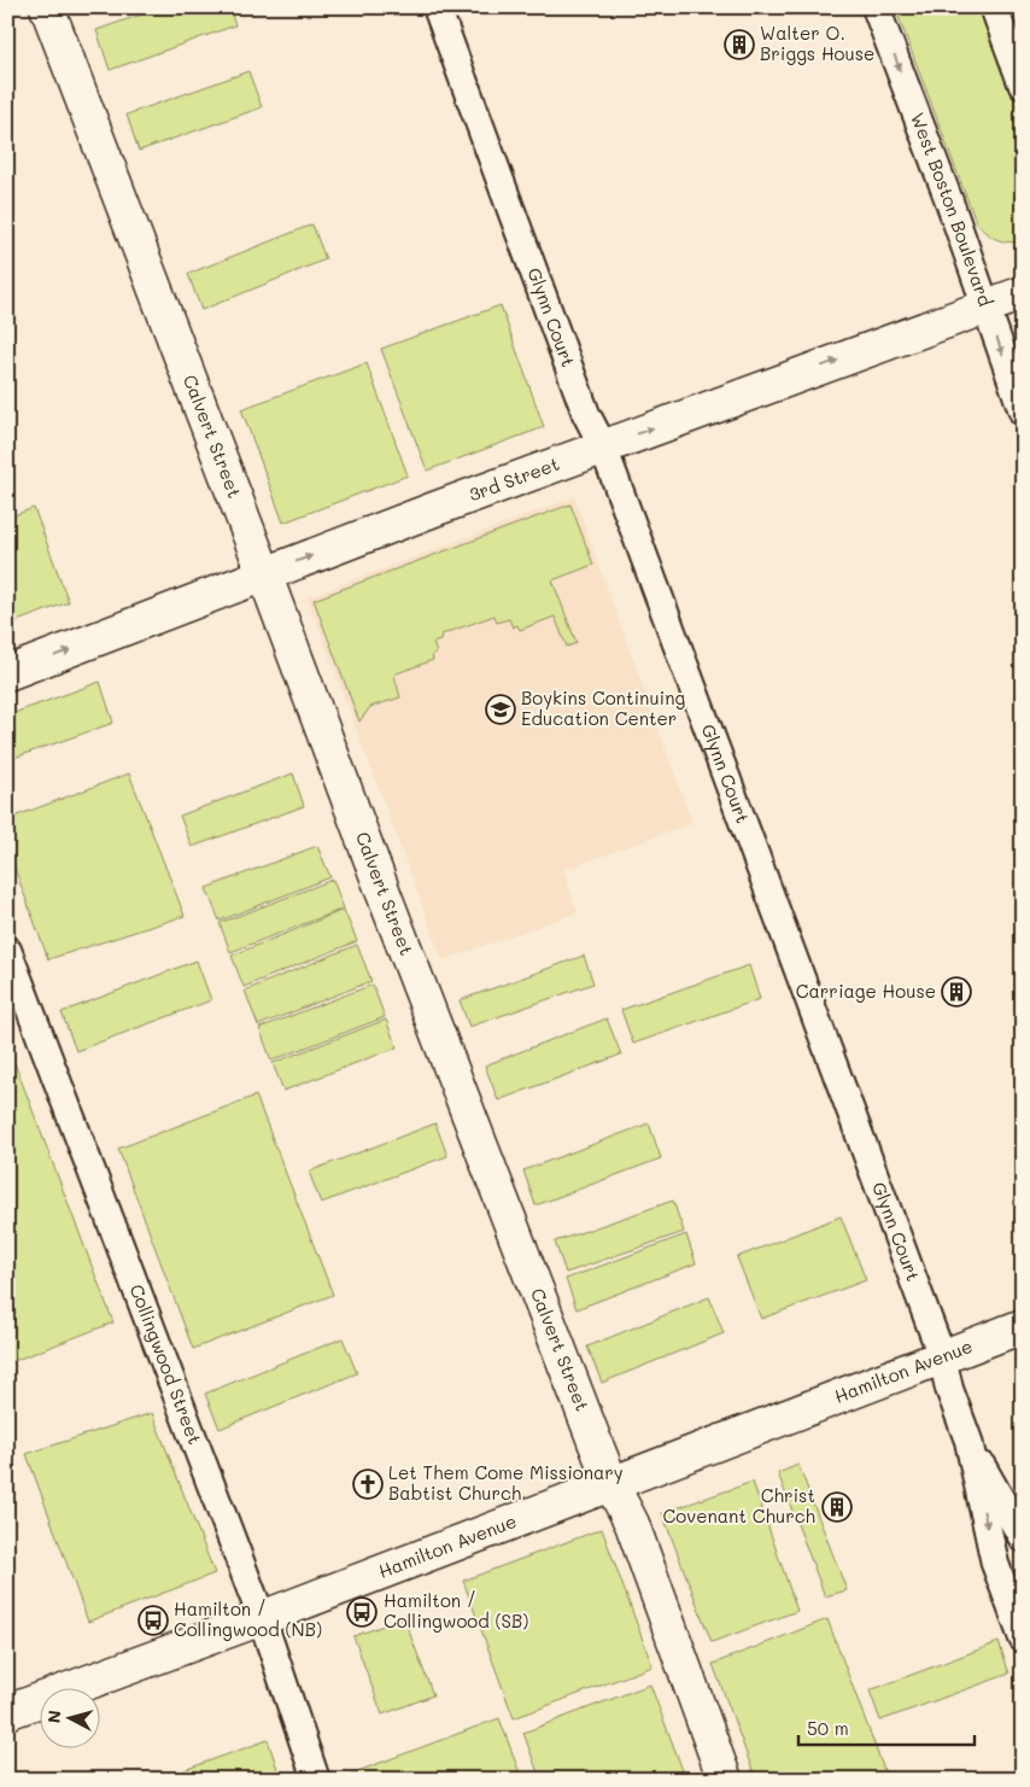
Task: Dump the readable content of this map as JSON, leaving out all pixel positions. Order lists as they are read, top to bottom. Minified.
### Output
{"streets":{"street":["West Boston Boulevard","Glynn Court","Calvert Street","3rd Street","Collingwood Street","Hamilton Avenue"]},"crossings":[["West Boston Boulevard","3rd Street"],["Glynn Court","3rd Street"],["Glynn Court","Hamilton Avenue"],["Calvert Street","3rd Street"],["Calvert Street","Hamilton Avenue"],["Collingwood Street","Hamilton Avenue"]],"one_way":["West Boston Boulevard","3rd Street"],"places":{"building":["Walter O. Briggs House","Carriage House","Christ Covenant Church"],"school or university":["Boykins Continuing Education Center"],"church":["Let Them Come Missionary Babtist Church"],"bus stop":["Hamilton / Collingwood (SB)","Hamilton / Collingwood (NB)"]},"scale_bar":"50 m","north":"left"}
